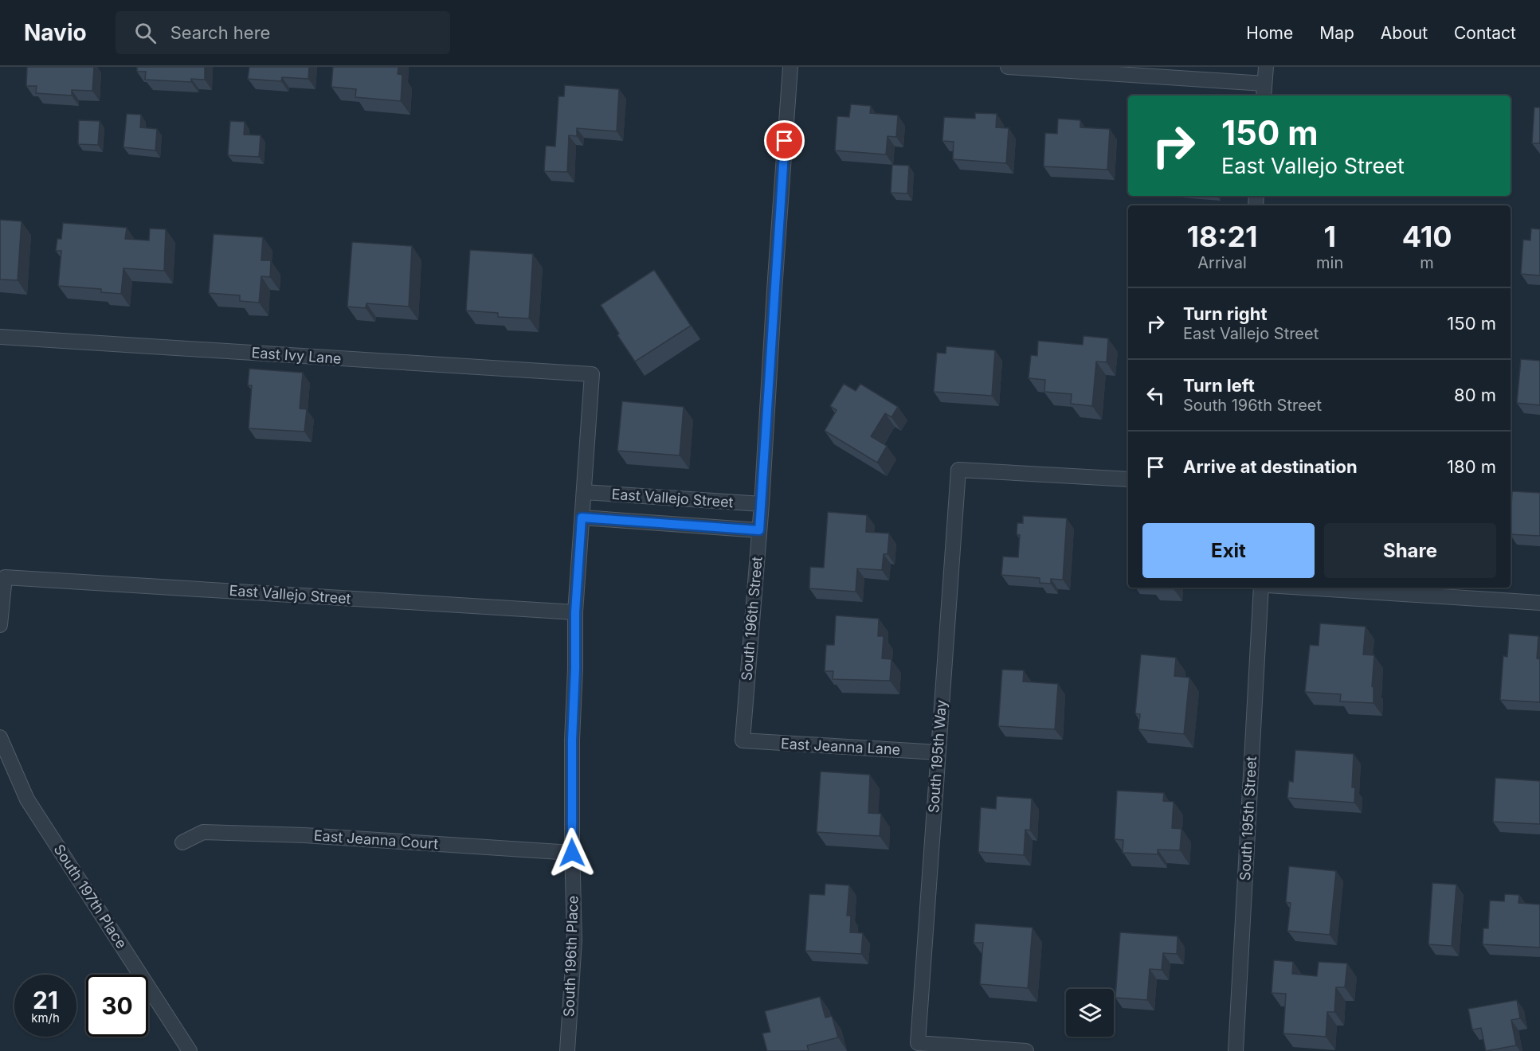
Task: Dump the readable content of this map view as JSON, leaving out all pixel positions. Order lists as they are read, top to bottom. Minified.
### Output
{"streets":{"street":["East Ivy Lane","East Vallejo Street","South 196th Street","East Jeanna Lane","South 195th Way","South 195th Street","East Jeanna Court","South 197th Place","South 196th Place"]},"crossings":[["East Ivy Lane","South 196th Place"],["East Vallejo Street","South 196th Street"],["East Vallejo Street","South 196th Place"],["South 196th Street","East Jeanna Lane"],["East Jeanna Lane","South 195th Way"],["East Jeanna Court","South 196th Place"]],"page":{"header":"Navio","search":"Search here","nav":["Home","Map","About","Contact"],"turn":["150 m","East Vallejo Street"],"eta":["18:21","Arrival","1","min","410","m"],"list":[{"name":"Turn right","note":"East Vallejo Street","value":"150 m"},{"name":"Turn left","note":"South 196th Street","value":"80 m"},{"name":"Arrive at destination","value":"180 m"}],"buttons":["Exit","Share"],"speed":"21 km/h","limit":"30"}}
